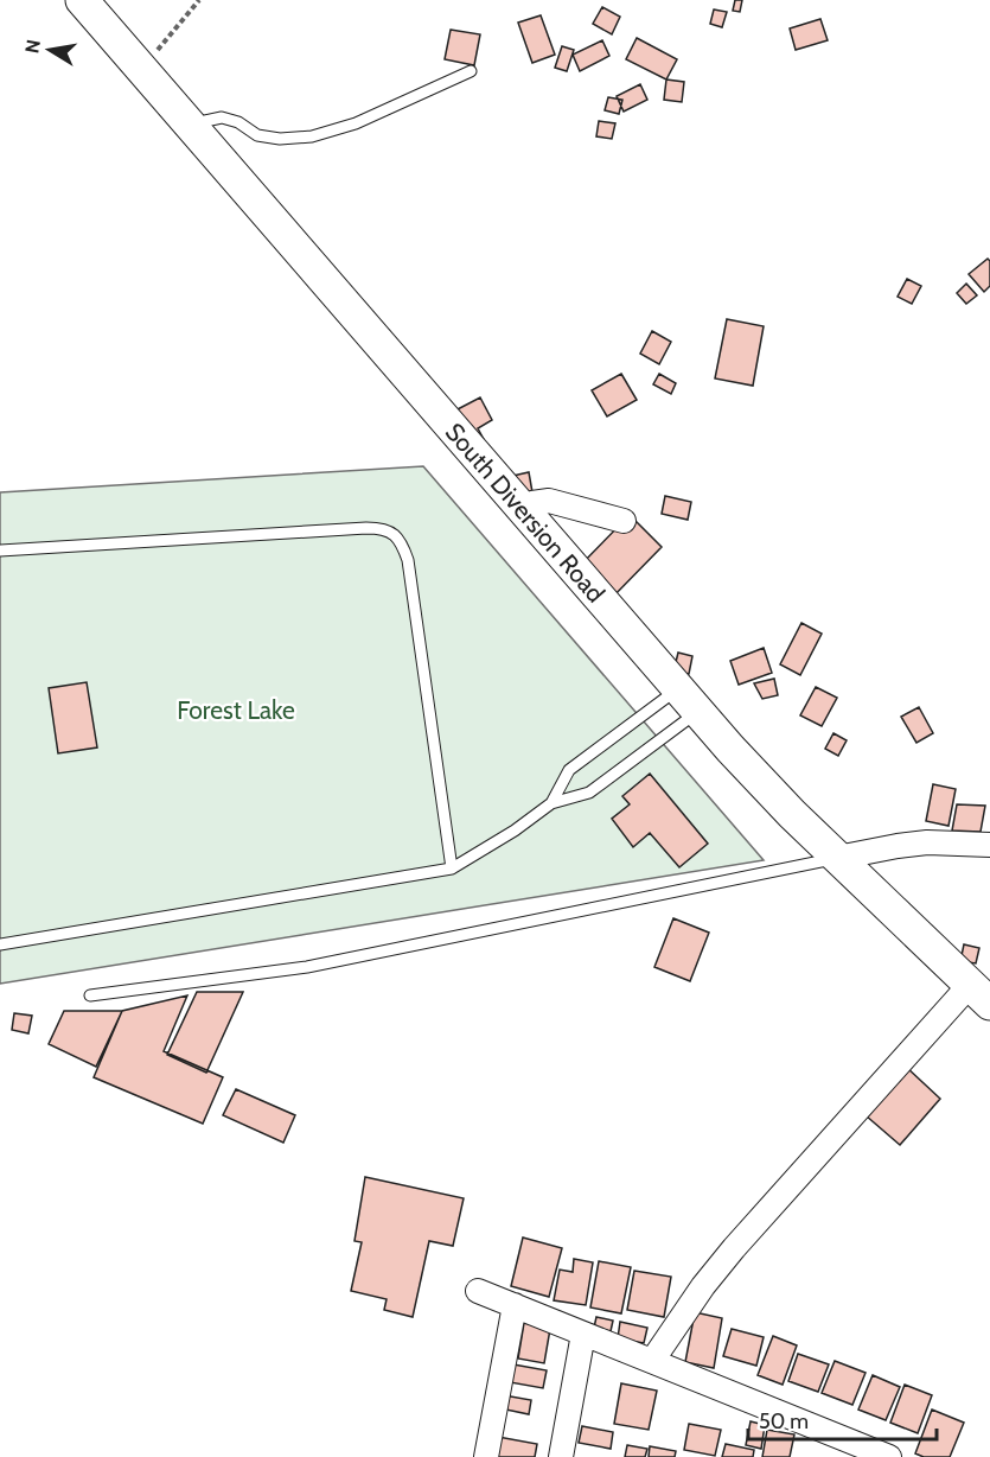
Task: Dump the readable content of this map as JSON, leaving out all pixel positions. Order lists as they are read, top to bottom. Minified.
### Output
{"streets":{"main road":["South Diversion Road"]},"parks":["Forest Lake"],"scale_bar":"50 m","north":"left"}
